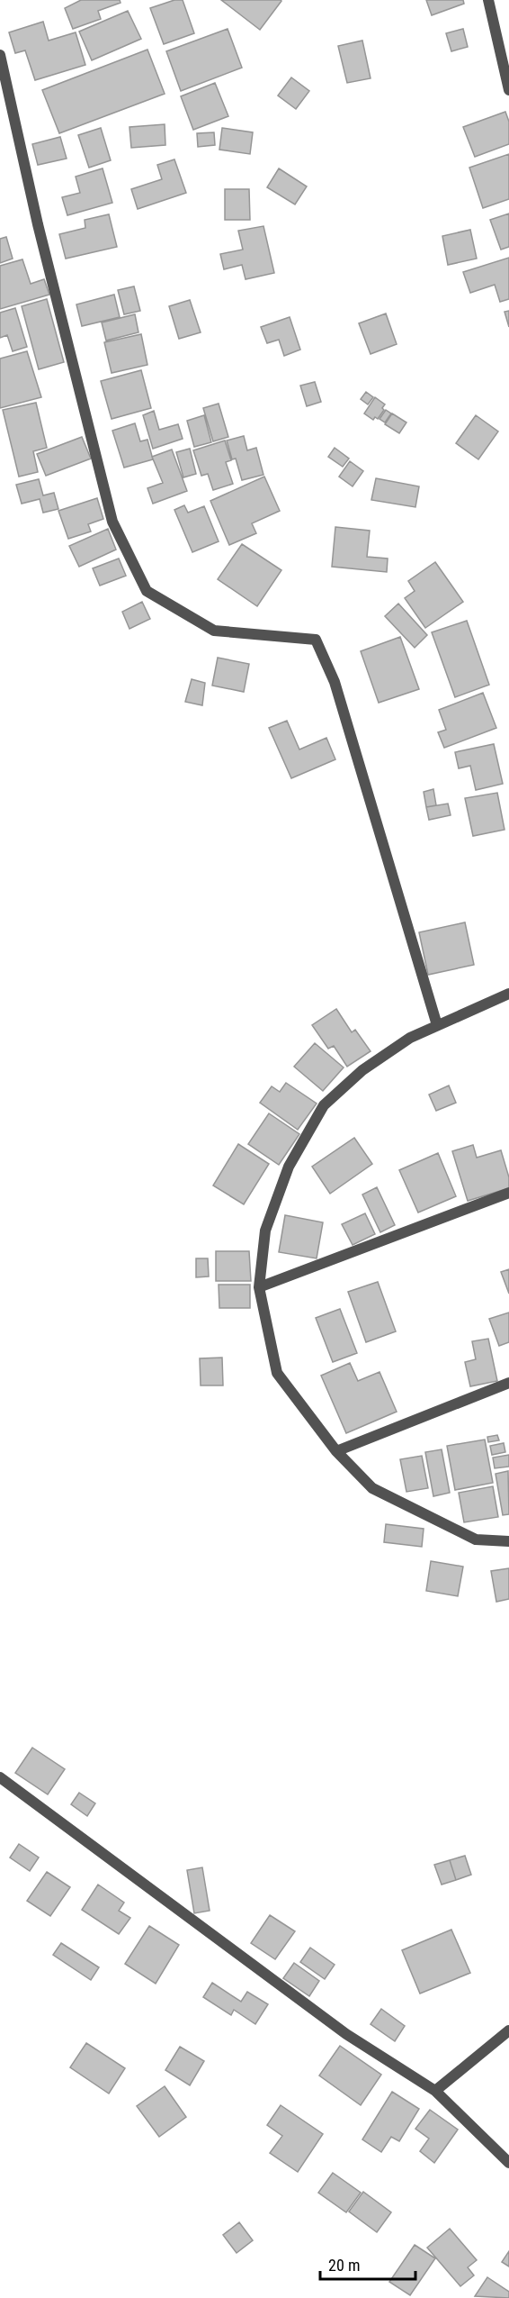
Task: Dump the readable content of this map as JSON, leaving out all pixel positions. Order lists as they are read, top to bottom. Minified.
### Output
{"scale_bar":"20 m"}
